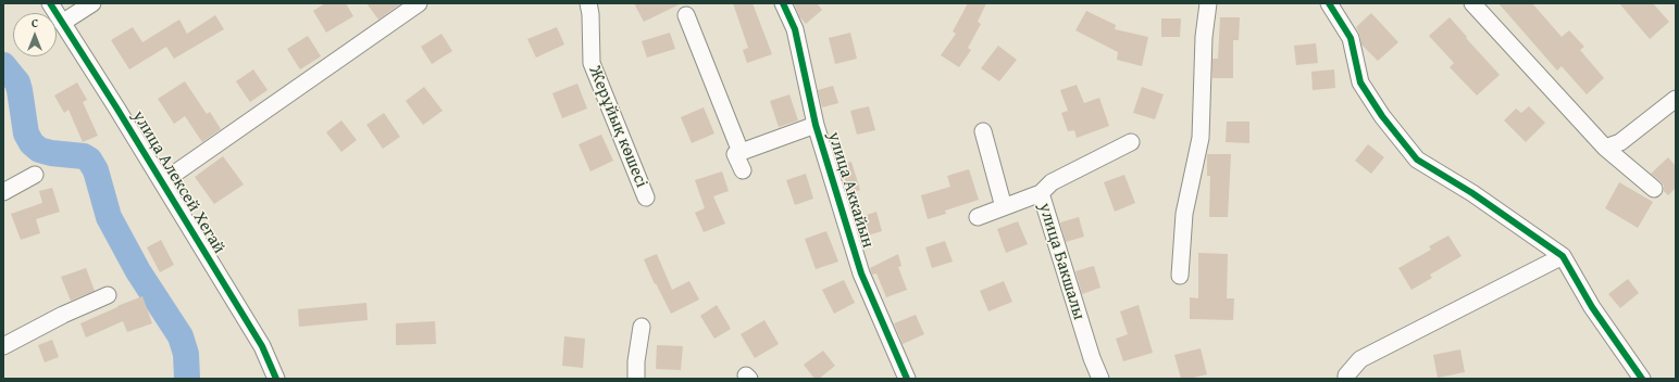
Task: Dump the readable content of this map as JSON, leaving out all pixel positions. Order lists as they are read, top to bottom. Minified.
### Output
{"streets":{"street":["Жерұйық көшесі","улица Алексей Хегай","улица Аккайын","улица Бакшалы"]},"north":"top"}
